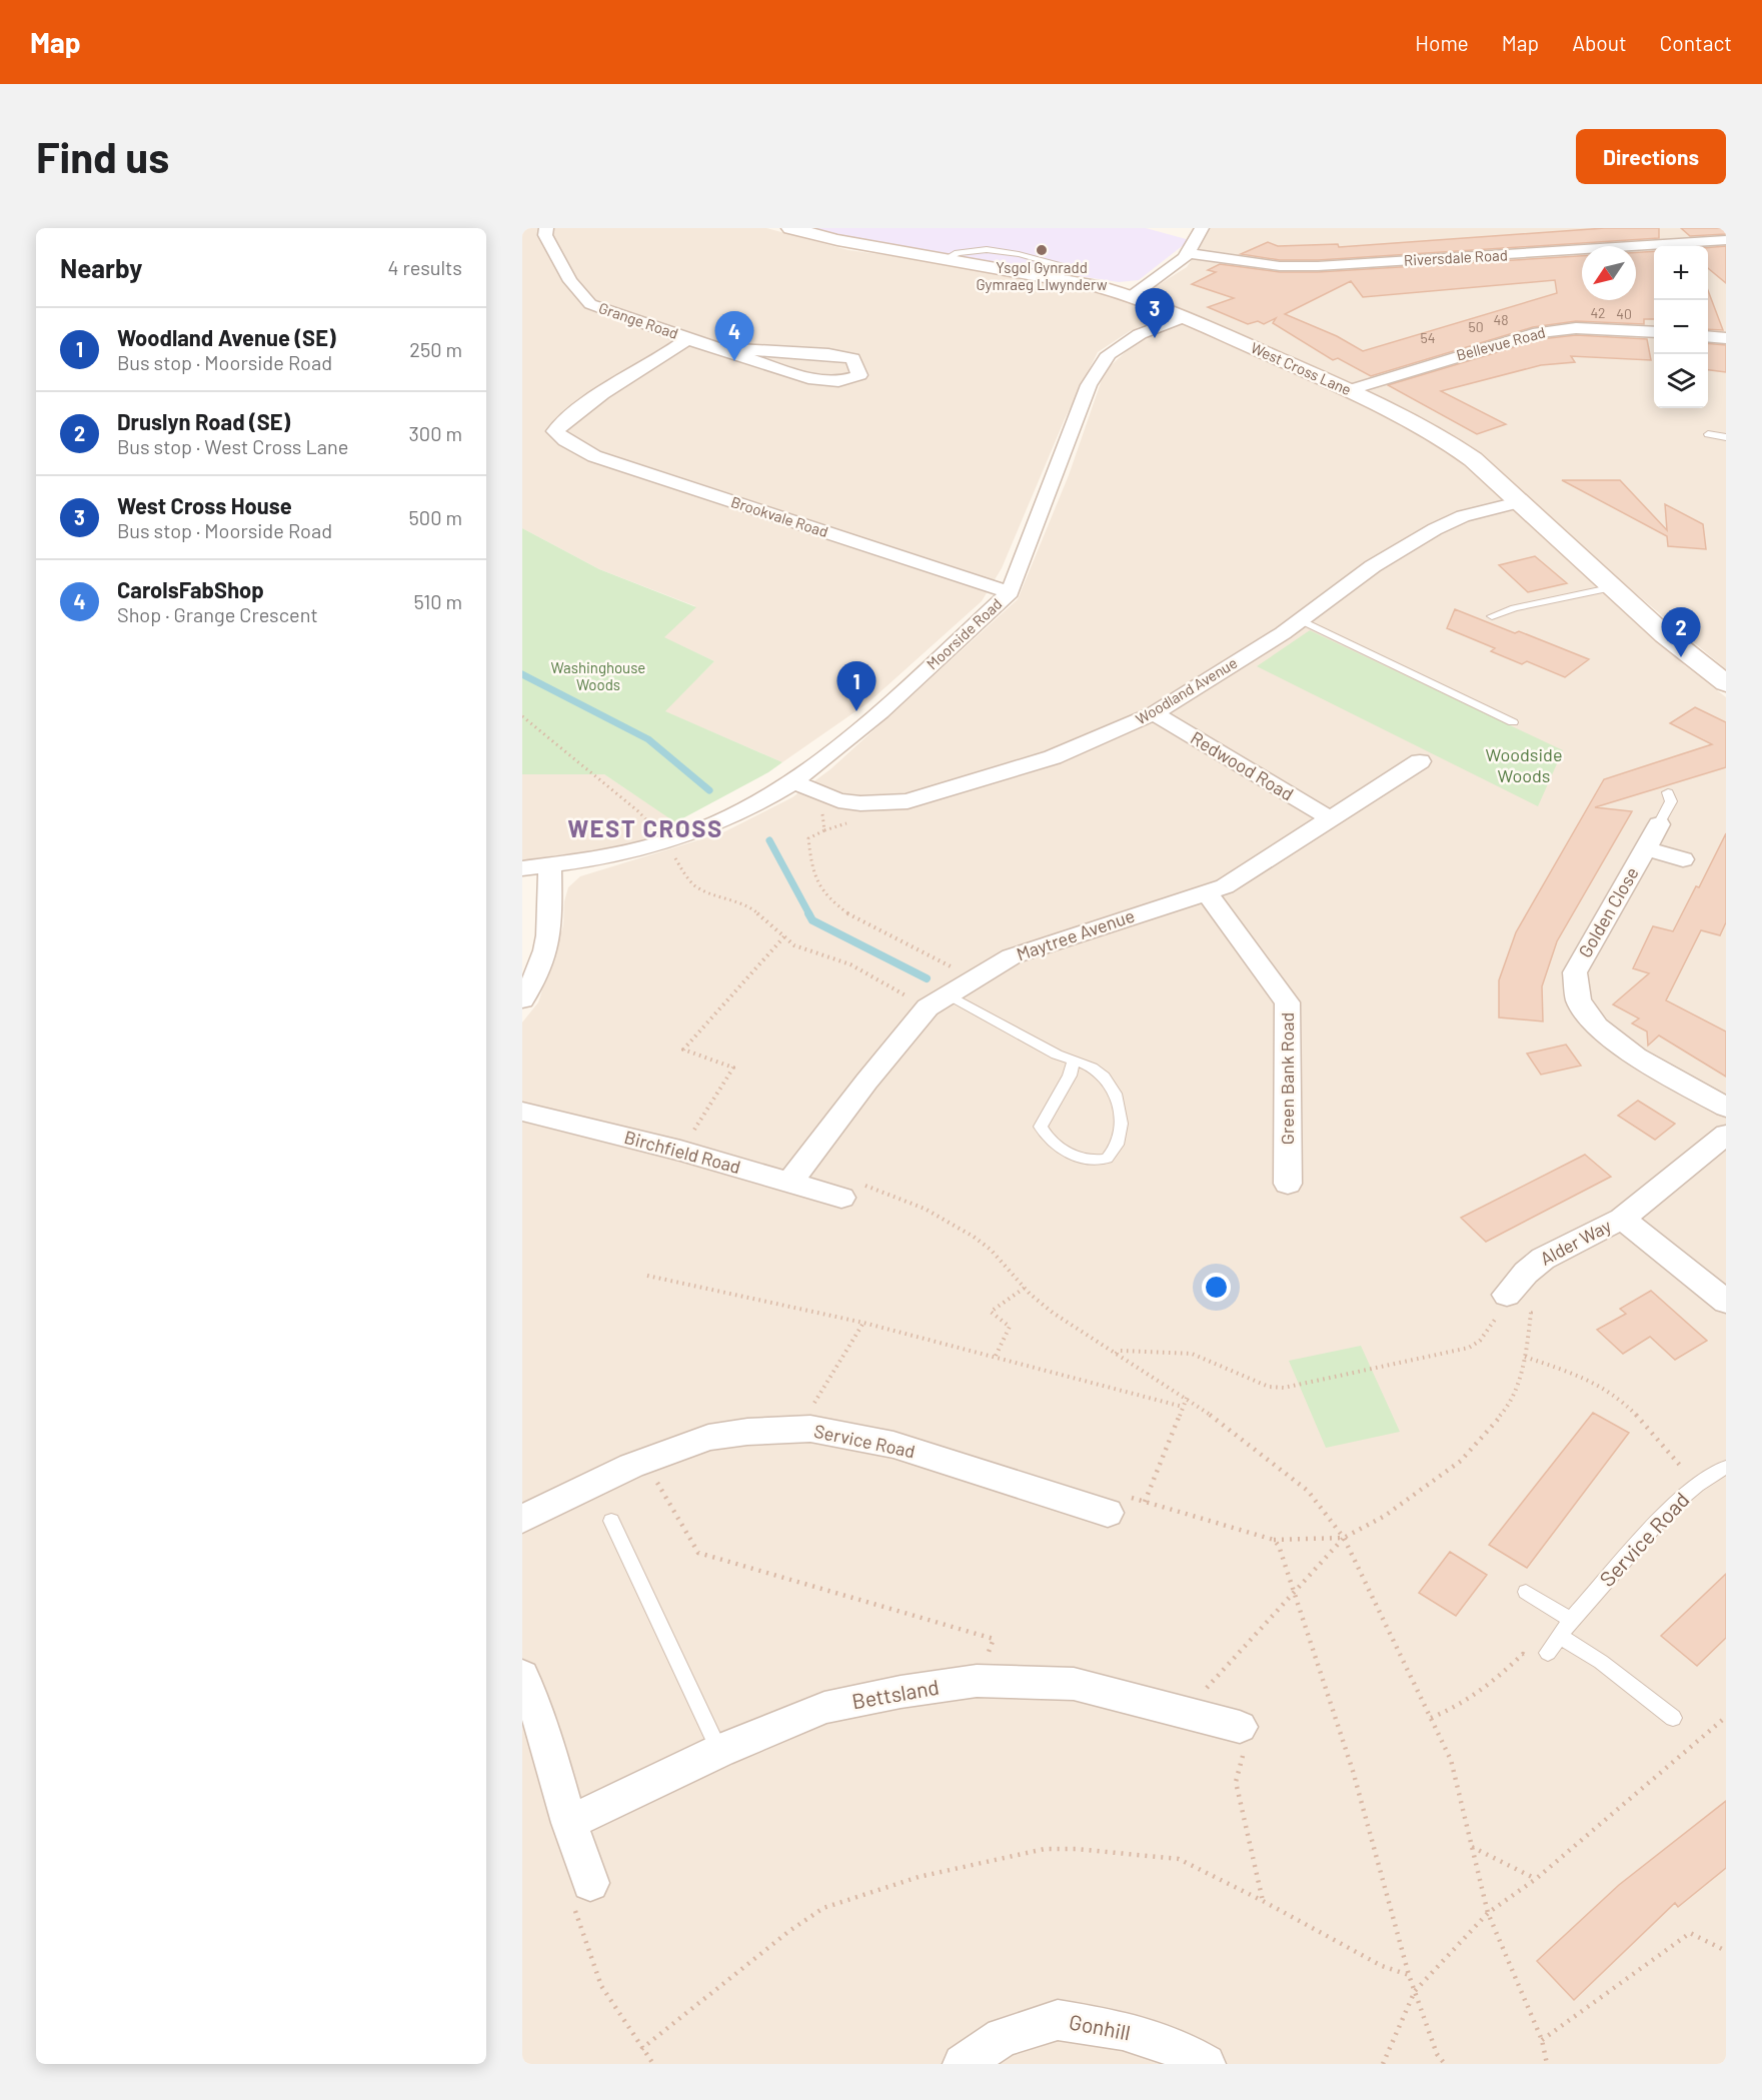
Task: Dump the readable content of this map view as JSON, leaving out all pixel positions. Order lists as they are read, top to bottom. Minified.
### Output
{"streets":{"street":["Riversdale Road","Grange Road","Bellevue Road","West Cross Lane","Brookvale Road","Moorside Road","Woodland Avenue","Redwood Road","Golden Close","Maytree Avenue","Green Bank Road","Birchfield Road","Alder Way","Service Road","Bettsland","Gonhill"]},"crossings":[["Grange Road","Brookvale Road"],["Bellevue Road","West Cross Lane"],["West Cross Lane","Moorside Road"],["West Cross Lane","Woodland Avenue"],["Brookvale Road","Moorside Road"],["Moorside Road","Woodland Avenue"],["Woodland Avenue","Redwood Road"],["Redwood Road","Maytree Avenue"],["Maytree Avenue","Green Bank Road"],["Maytree Avenue","Birchfield Road"]],"districts":["WEST CROSS"],"parks":["Washinghouse Woods","Woodside Woods"],"places":["Ysgol Gynradd Gymraeg Llwynderw"],"house_numbers":["42","40","48","50","54"],"north":"bottom left","page":{"header":"Map","nav":["Home","Map","About","Contact"],"buttons":"Directions","title":"Find us","heading":["Nearby","4 results"],"map_buttons":["+","−"],"pins":["3","4","2","1"],"list":[{"mark":"1","name":"Woodland Avenue (SE)","note":"Bus stop · Moorside Road","value":"250 m"},{"mark":"2","name":"Druslyn Road (SE)","note":"Bus stop · West Cross Lane","value":"300 m"},{"mark":"3","name":"West Cross House","note":"Bus stop · Moorside Road","value":"500 m"},{"mark":"4","name":"CarolsFabShop","note":"Shop · Grange Crescent","value":"510 m"}]}}
